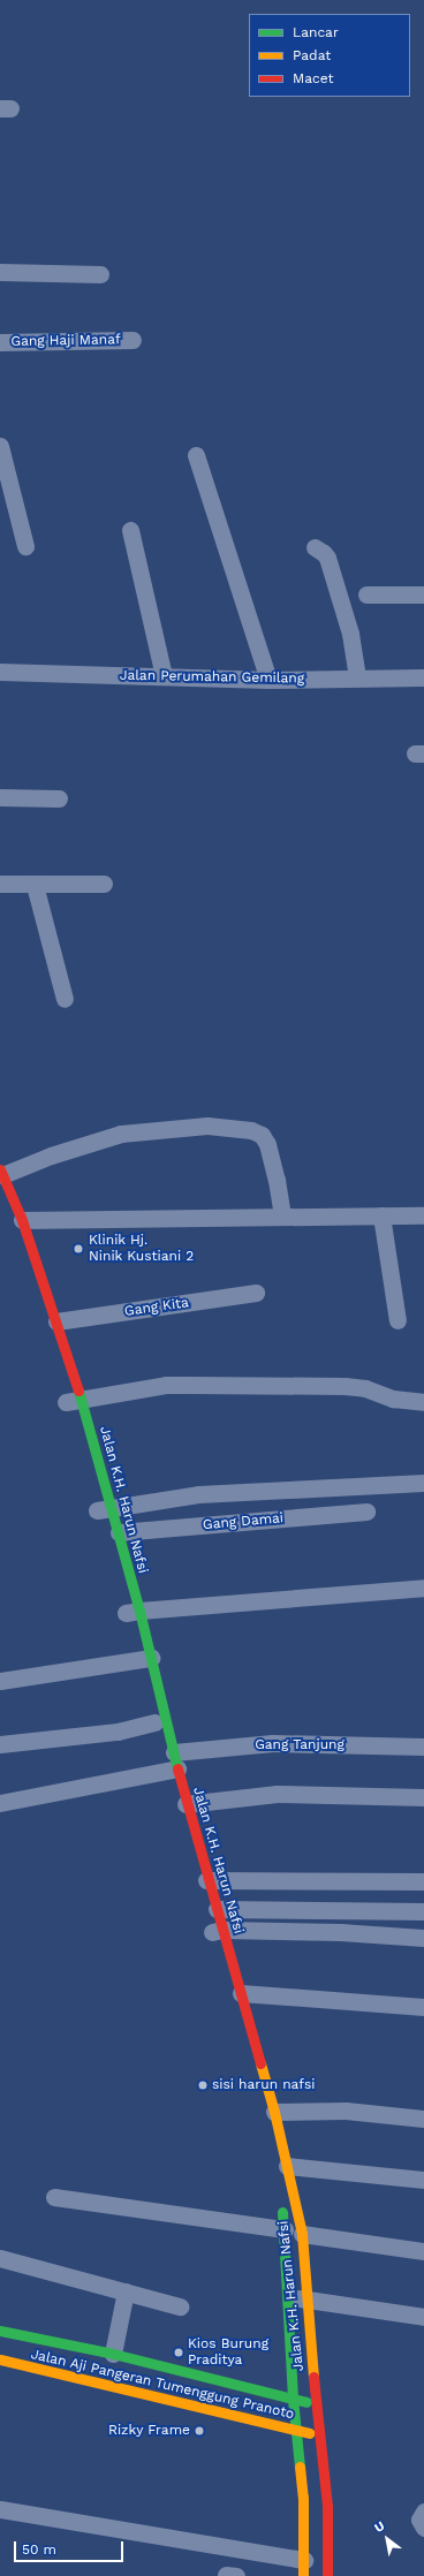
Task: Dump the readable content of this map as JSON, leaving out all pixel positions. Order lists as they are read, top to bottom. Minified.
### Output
{"streets":{"main road":["Jalan K.H. Harun Nafsi","Jalan Aji Pangeran Tumenggung Pranoto"],"street":["Gang Haji Manaf","Jalan Perumahan Gemilang","Gang Kita","Gang Damai","Gang Tanjung"]},"crossings":[["Gang Kita","Jalan K.H. Harun Nafsi"],["Jalan K.H. Harun Nafsi","Gang Damai"],["Jalan K.H. Harun Nafsi","Gang Tanjung"],["Jalan K.H. Harun Nafsi","Jalan Aji Pangeran Tumenggung Pranoto"]],"places":["Klinik Hj. Ninik Kustiani 2","sisi harun nafsi","Kios Burung Praditya","Rizky Frame"],"legend":["Lancar","Padat","Macet"],"scale_bar":"50 m","north":"top left"}
